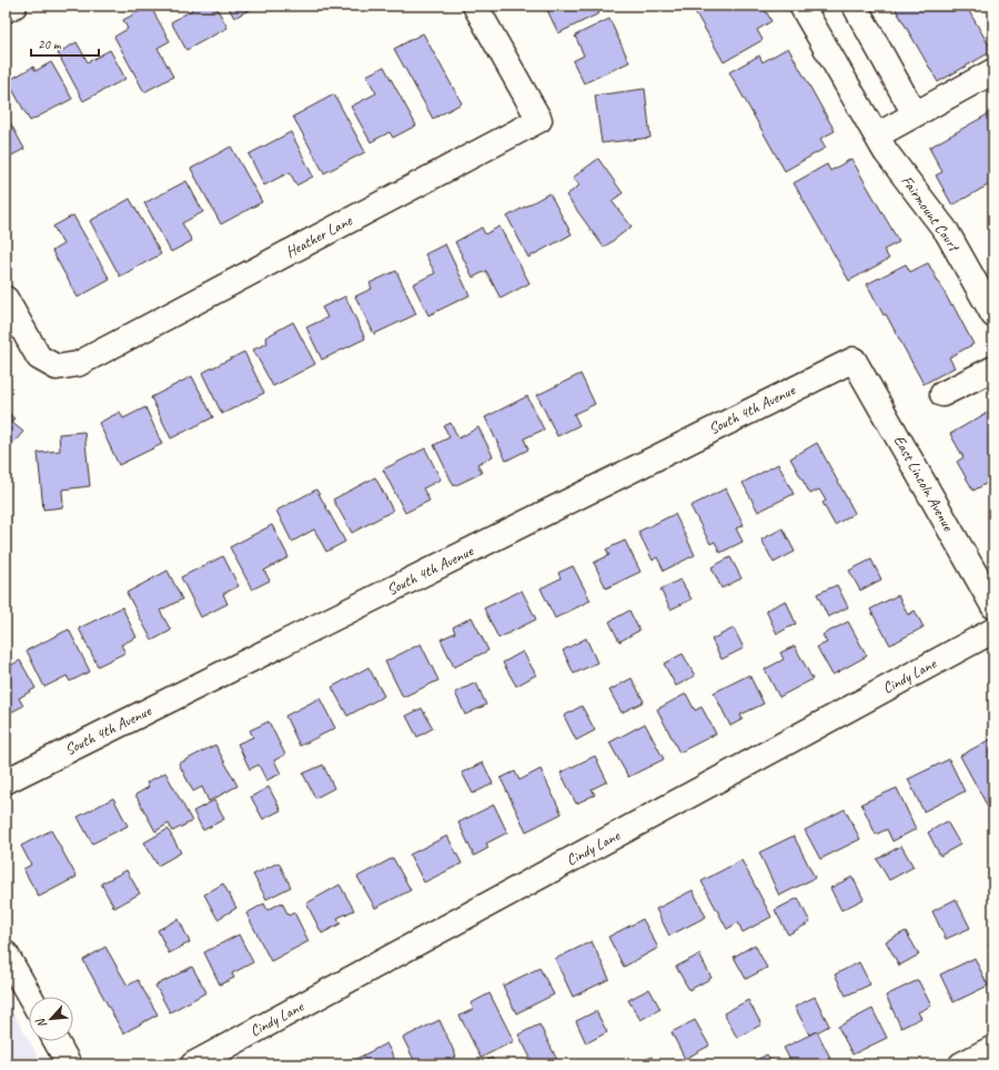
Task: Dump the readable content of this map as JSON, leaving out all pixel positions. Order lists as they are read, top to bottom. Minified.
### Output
{"streets":{"street":["Fairmount Court","Heather Lane","South 4th Avenue","East Lincoln Avenue","Cindy Lane"]},"crossings":[["South 4th Avenue","East Lincoln Avenue"]],"scale_bar":"20 m","north":"bottom left"}
